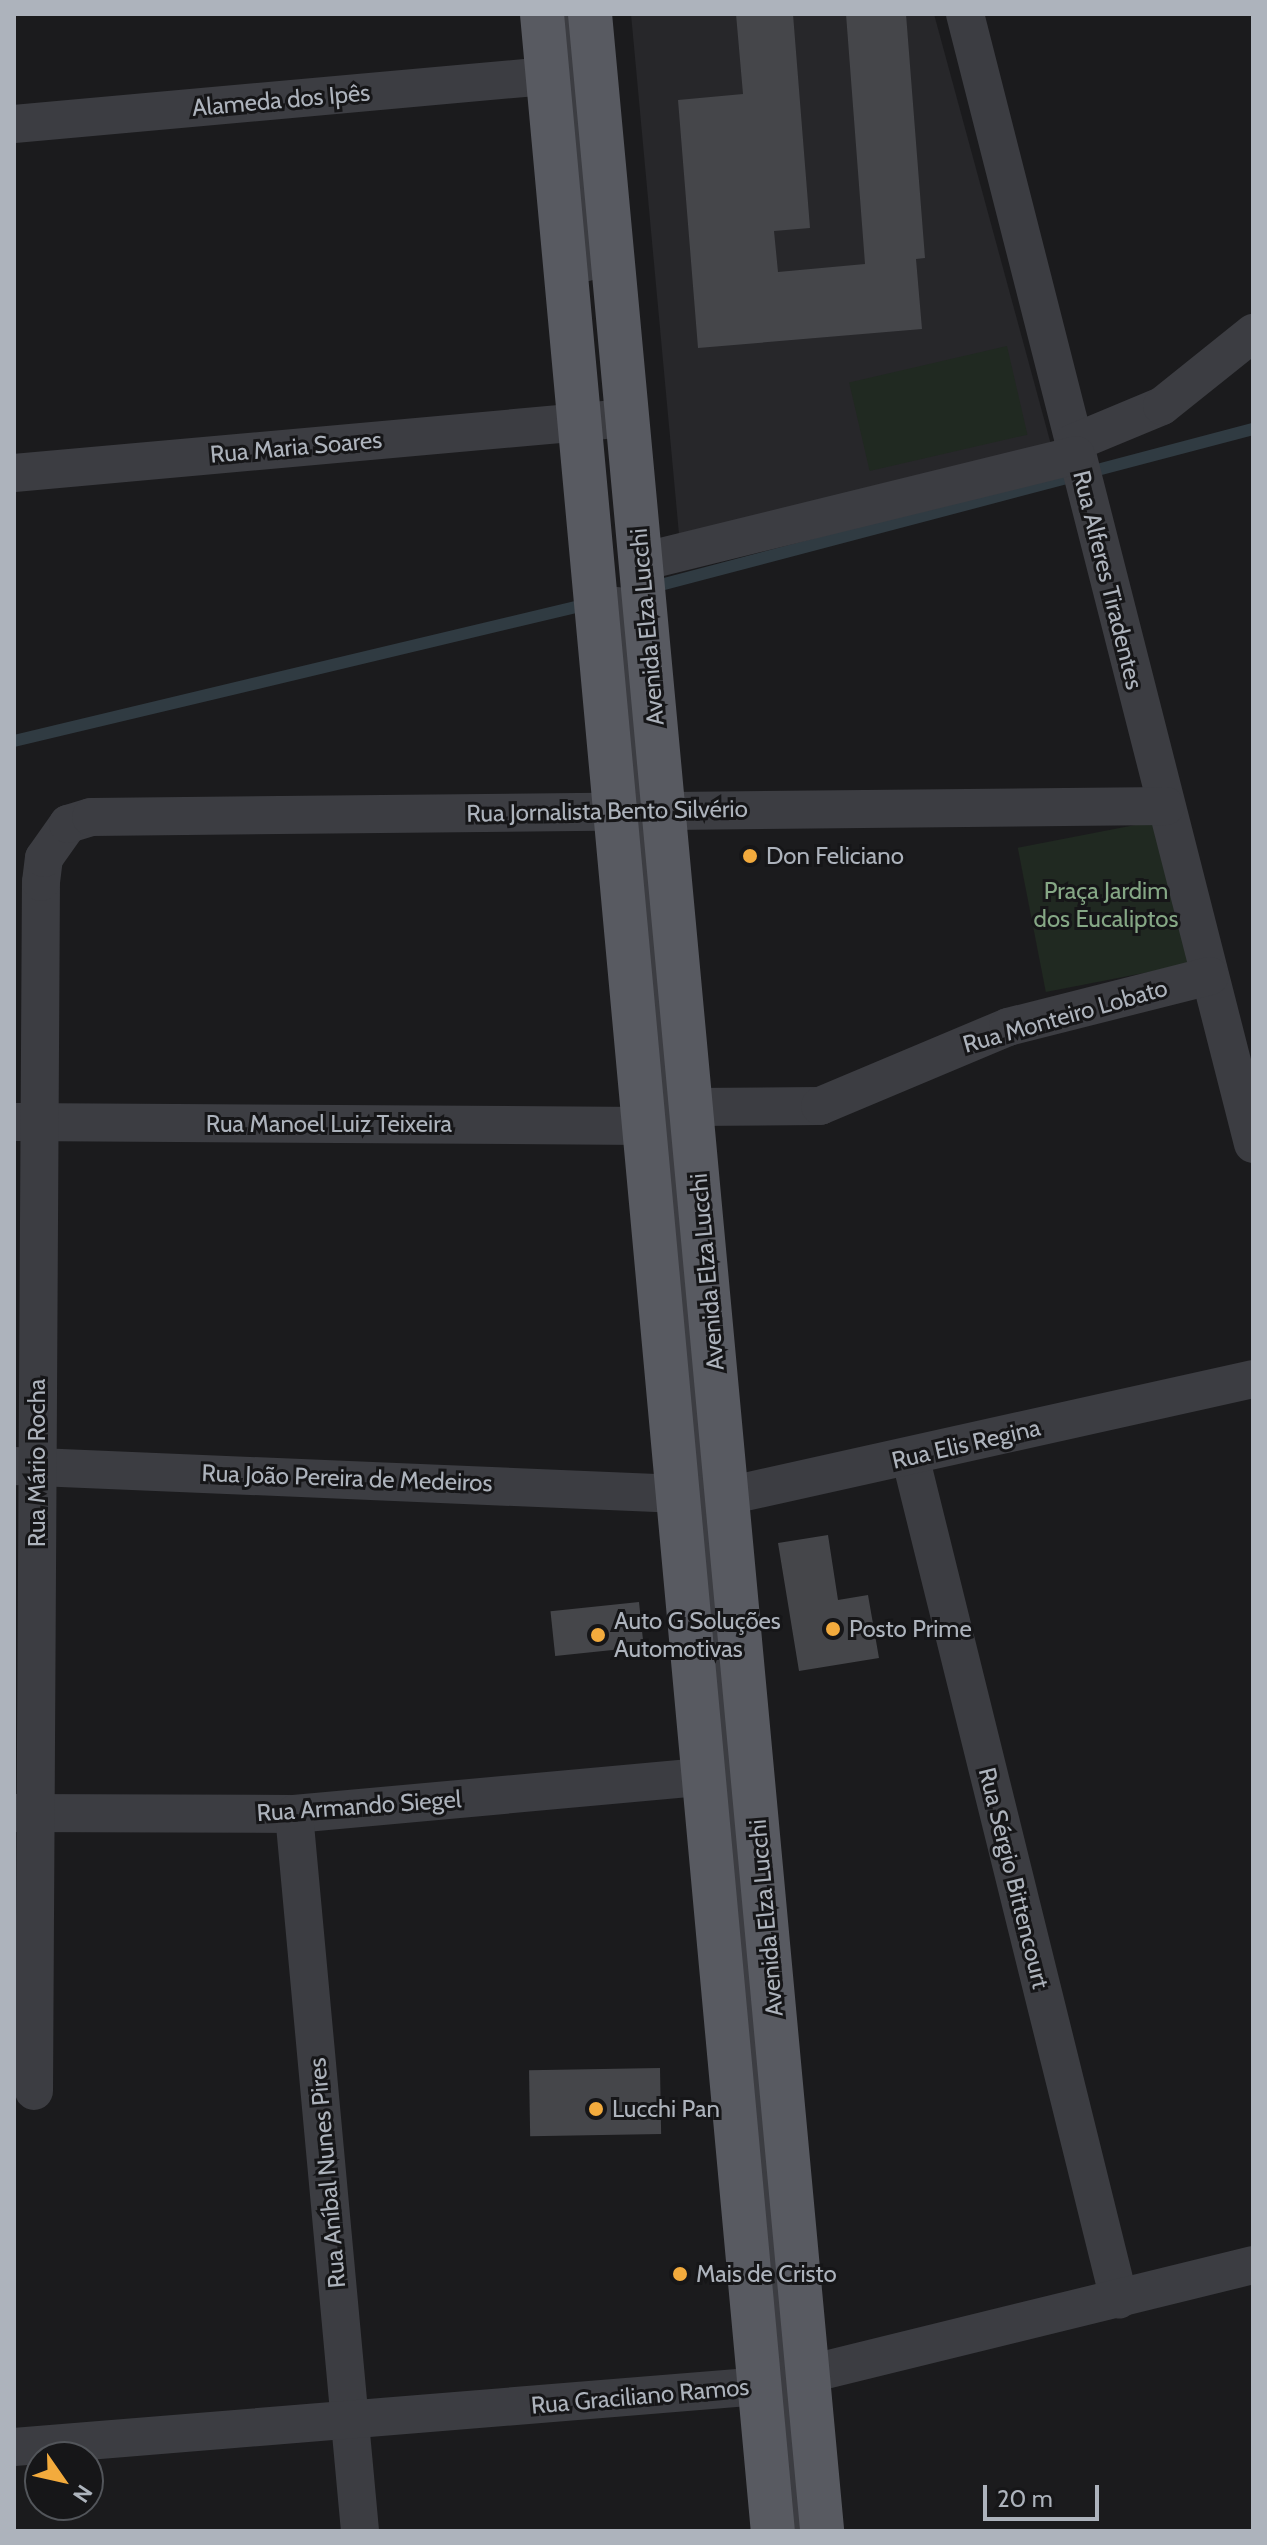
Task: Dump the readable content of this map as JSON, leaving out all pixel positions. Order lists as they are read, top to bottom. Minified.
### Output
{"streets":{"main road":["Avenida Elza Lucchi"],"street":["Alameda dos Ipês","Rua Maria Soares","Rua Alferes Tiradentes","Rua Jornalista Bento Silvério","Rua Monteiro Lobato","Rua Manoel Luiz Teixeira","Rua Elis Regina","Rua Mário Rocha","Rua João Pereira de Medeiros","Rua Armando Siegel","Rua Sérgio Bittencourt","Rua Aníbal Nunes Pires","Rua Graciliano Ramos"]},"crossings":[["Alameda dos Ipês","Avenida Elza Lucchi"],["Rua Maria Soares","Avenida Elza Lucchi"],["Rua Alferes Tiradentes","Rua Jornalista Bento Silvério"],["Rua Alferes Tiradentes","Rua Monteiro Lobato"],["Avenida Elza Lucchi","Rua Jornalista Bento Silvério"],["Avenida Elza Lucchi","Rua Monteiro Lobato"],["Avenida Elza Lucchi","Rua Manoel Luiz Teixeira"],["Avenida Elza Lucchi","Rua Elis Regina"],["Avenida Elza Lucchi","Rua João Pereira de Medeiros"],["Avenida Elza Lucchi","Rua Armando Siegel"],["Avenida Elza Lucchi","Rua Graciliano Ramos"],["Rua Jornalista Bento Silvério","Rua Mário Rocha"],["Rua Manoel Luiz Teixeira","Rua Mário Rocha"],["Rua Elis Regina","Rua João Pereira de Medeiros"],["Rua Elis Regina","Rua Sérgio Bittencourt"],["Rua Mário Rocha","Rua João Pereira de Medeiros"],["Rua Mário Rocha","Rua Armando Siegel"],["Rua Armando Siegel","Rua Aníbal Nunes Pires"],["Rua Sérgio Bittencourt","Rua Graciliano Ramos"],["Rua Aníbal Nunes Pires","Rua Graciliano Ramos"]],"parks":["Praça Jardim dos Eucaliptos"],"places":["Don Feliciano","Posto Prime","Auto G Soluções Automotivas","Lucchi Pan","Mais de Cristo"],"scale_bar":"20 m","north":"bottom right"}
